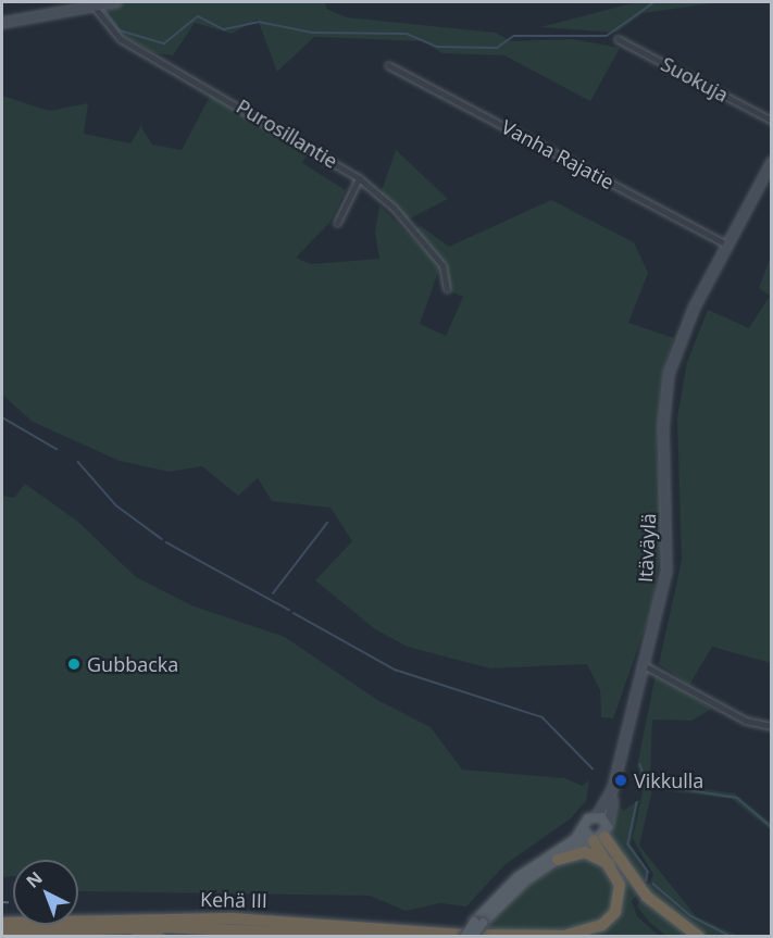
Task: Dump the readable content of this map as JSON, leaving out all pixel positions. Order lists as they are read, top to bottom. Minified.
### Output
{"streets":{"highway":["Kehä III"],"main road":["Itäväylä"],"street":["Suokuja","Purosillantie","Vanha Rajatie"]},"crossings":[["Vanha Rajatie","Itäväylä"]],"places":["Gubbacka","Vikkulla"],"north":"top left"}
